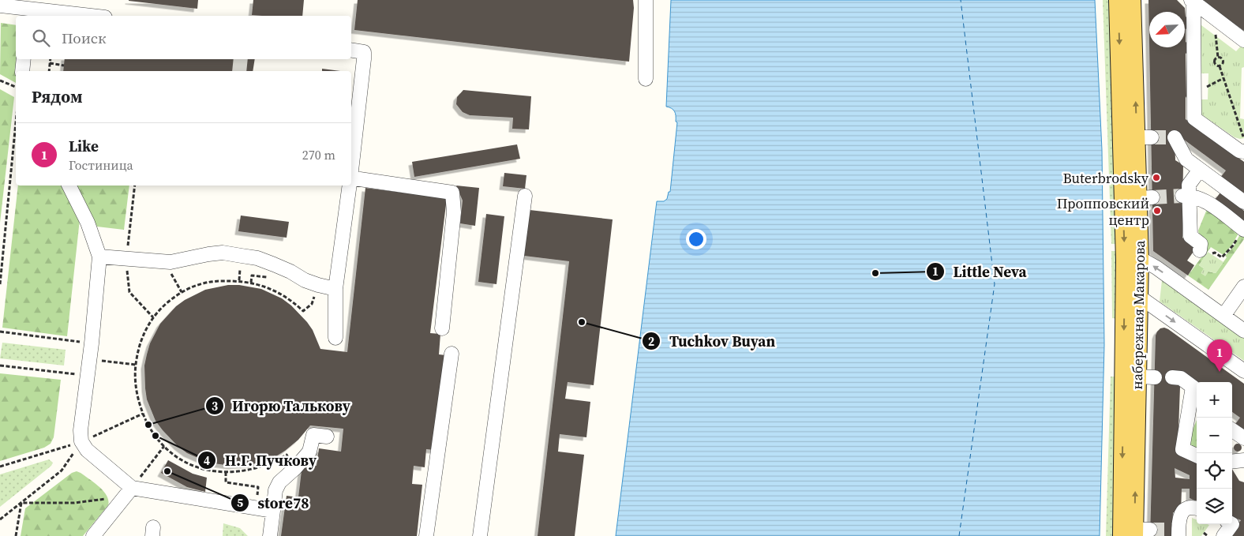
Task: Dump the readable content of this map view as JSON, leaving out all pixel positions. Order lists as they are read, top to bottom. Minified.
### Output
{"streets":{"main road":["набережная Макарова"]},"places":["Buterbrodsky","Пропповский центр","Little Neva","Tuchkov Buyan","Игорю Талькову","Н.Г. Пучкову","store78"],"north":"bottom left","page":{"search":"Поиск","heading":"Рядом","list":[{"mark":"1","name":"Like","note":"Гостиница","value":"270 m"}],"pins":"1","map_buttons":["+","−"]}}
